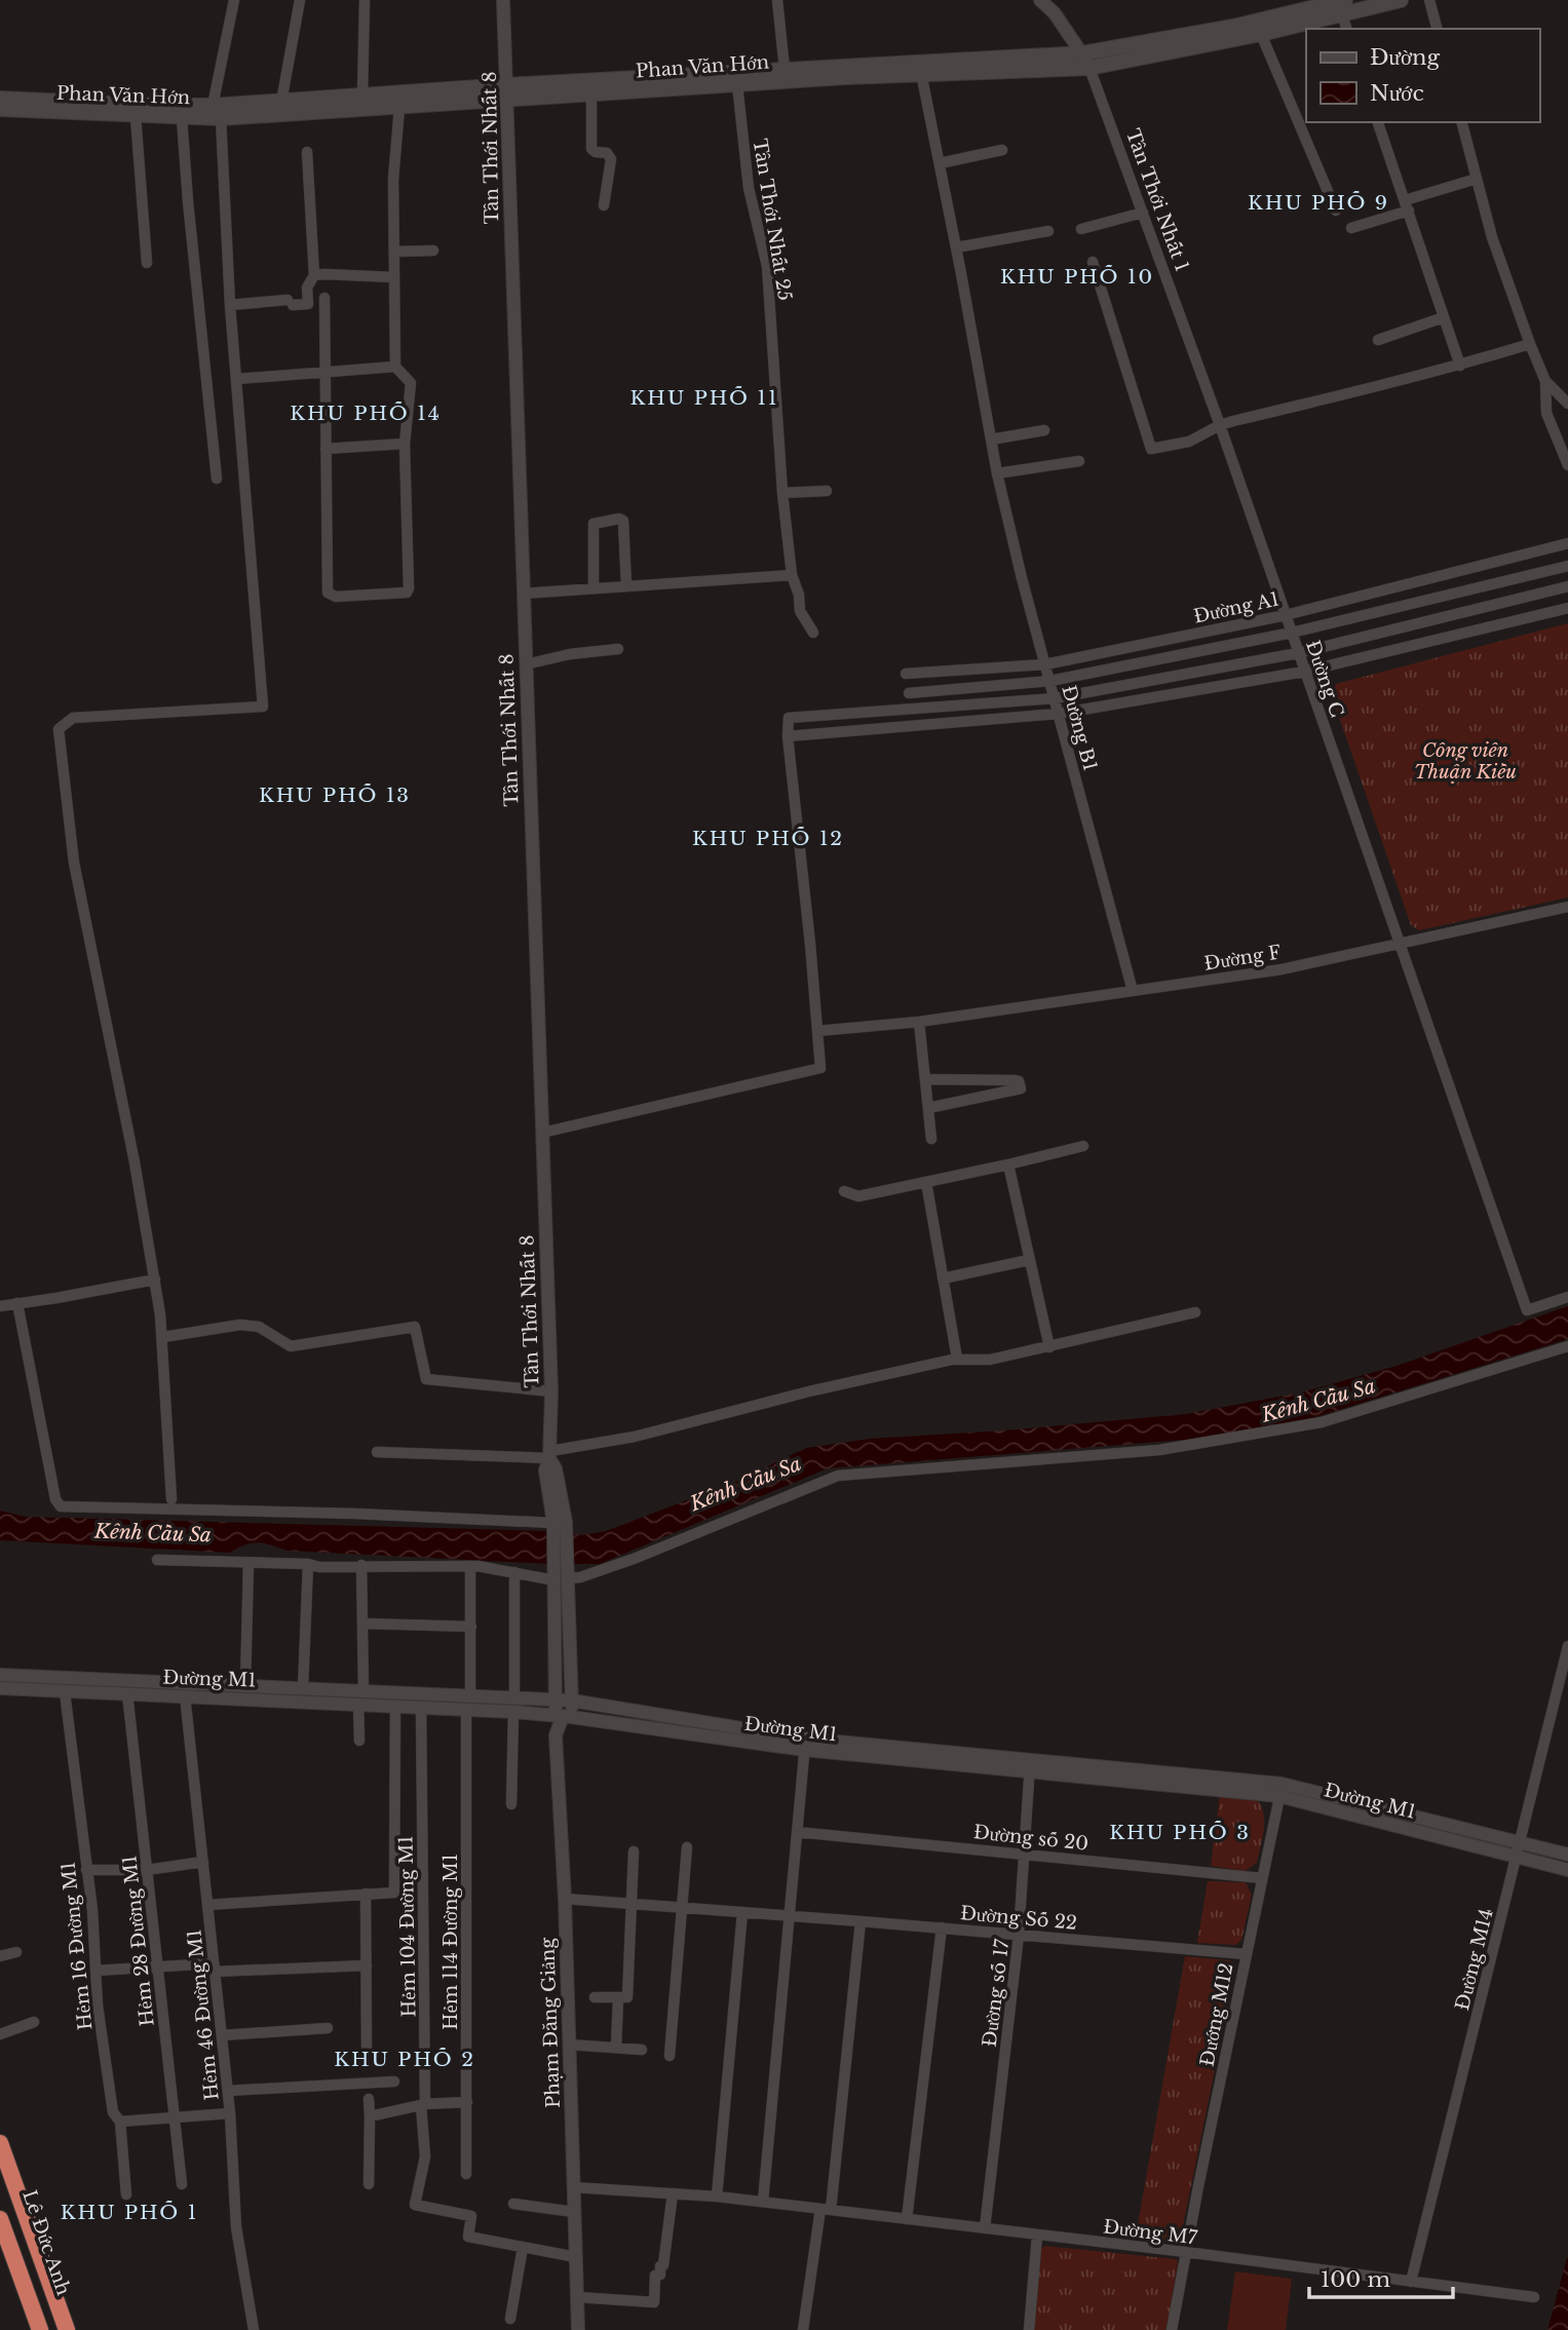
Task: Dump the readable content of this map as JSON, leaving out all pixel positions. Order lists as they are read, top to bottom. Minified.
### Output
{"streets":{"highway":["Lê Đức Anh"],"main road":["Phan Văn Hớn"],"street":["Tân Thới Nhất 8","Tân Thới Nhất 1","Tân Thới Nhất 25","Đường A1","Đường C","Đường B1","Đường F","Đường M1","Đường số 20","Đường Số 22","Hẻm 104 Đường M1","Hẻm 28 Đường M1","Hẻm 114 Đường M1","Hẻm 16 Đường M1","Đường M14","Đường số 17","Hẻm 46 Đường M1","Đướng M12","Phạm Đăng Giảng","Đường M7"]},"crossings":[["Phan Văn Hớn","Tân Thới Nhất 8"],["Phan Văn Hớn","Tân Thới Nhất 1"],["Phan Văn Hớn","Tân Thới Nhất 25"],["Phan Văn Hớn","Đường B1"],["Tân Thới Nhất 8","Phạm Đăng Giảng"],["Tân Thới Nhất 1","Đường C"],["Đường A1","Đường C"],["Đường A1","Đường B1"],["Đường C","Đường F"],["Đường B1","Đường F"],["Đường M1","Hẻm 104 Đường M1"],["Đường M1","Hẻm 28 Đường M1"],["Đường M1","Hẻm 114 Đường M1"],["Đường M1","Hẻm 16 Đường M1"],["Đường M1","Đường M14"],["Đường M1","Đường số 17"],["Đường M1","Hẻm 46 Đường M1"],["Đường M1","Đướng M12"],["Đường M1","Phạm Đăng Giảng"],["Đường số 20","Đường số 17"],["Đường số 20","Đướng M12"],["Đường Số 22","Đường số 17"],["Đường Số 22","Đướng M12"],["Đường Số 22","Phạm Đăng Giảng"],["Đường M14","Đường M7"],["Đường số 17","Đường M7"],["Đướng M12","Đường M7"],["Phạm Đăng Giảng","Đường M7"]],"districts":["KHU PHỐ 9","KHU PHỐ 10","KHU PHỐ 11","KHU PHỐ 14","KHU PHỐ 13","KHU PHỐ 12","KHU PHỐ 3","KHU PHỐ 2","KHU PHỐ 1"],"water":["Kênh Cầu Sa"],"parks":["Công viên Thuận Kiều"],"legend":["Đường","Nước"],"scale_bar":"100 m"}
